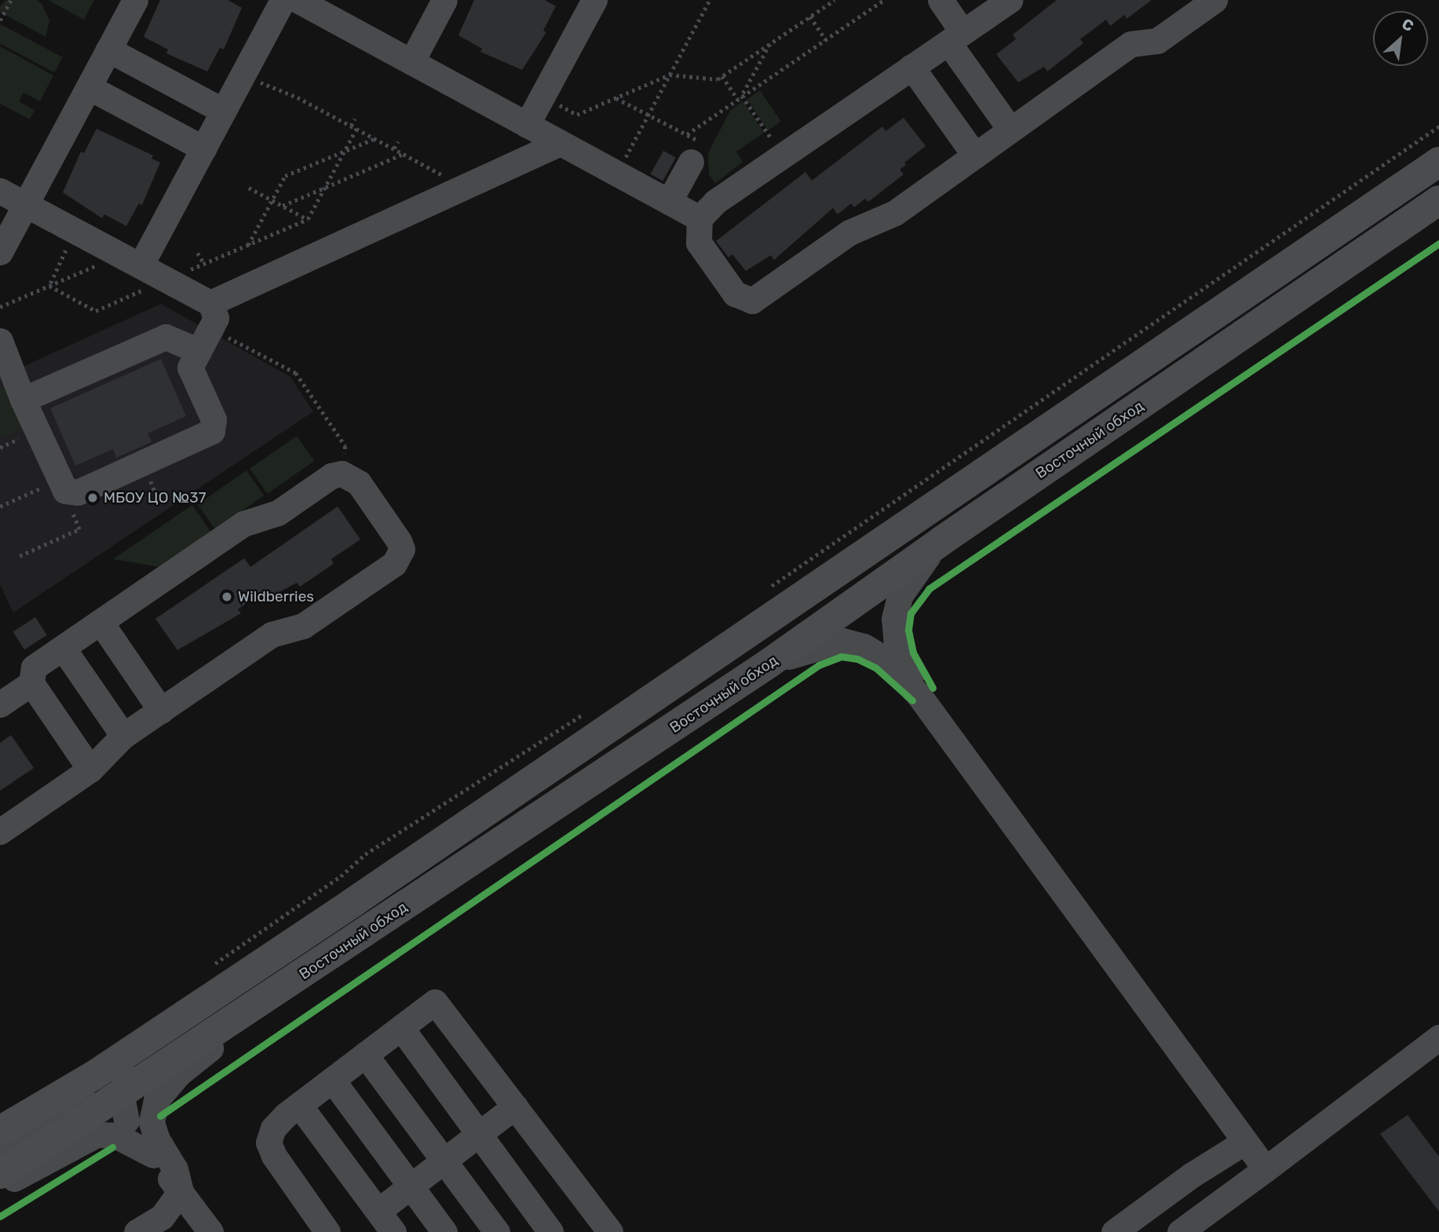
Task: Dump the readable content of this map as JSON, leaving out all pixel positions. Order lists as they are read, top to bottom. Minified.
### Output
{"streets":{"main road":["Восточный обход"]},"places":["МБОУ ЦО №37","Wildberries"],"north":"top right"}
